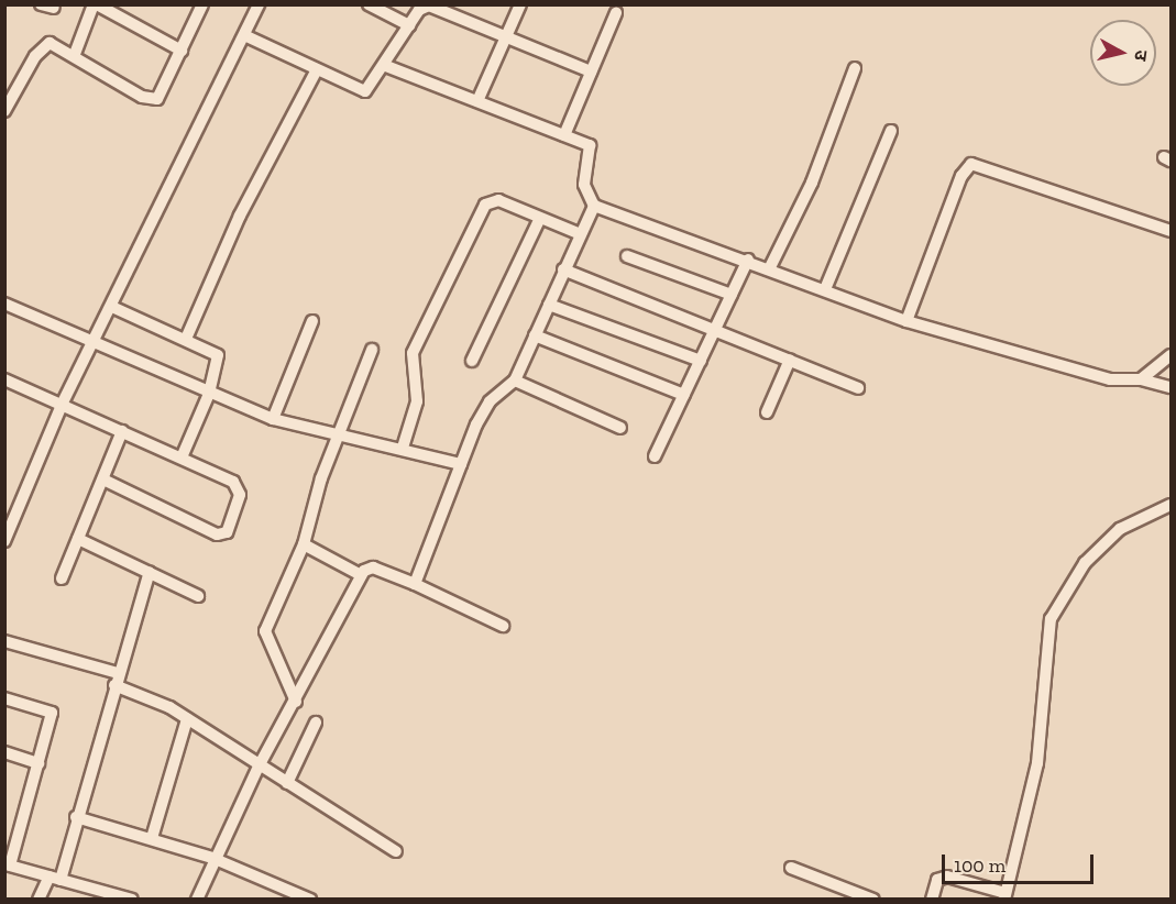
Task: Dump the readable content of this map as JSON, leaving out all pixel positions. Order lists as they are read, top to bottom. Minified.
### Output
{"scale_bar":"100 m","north":"right"}
